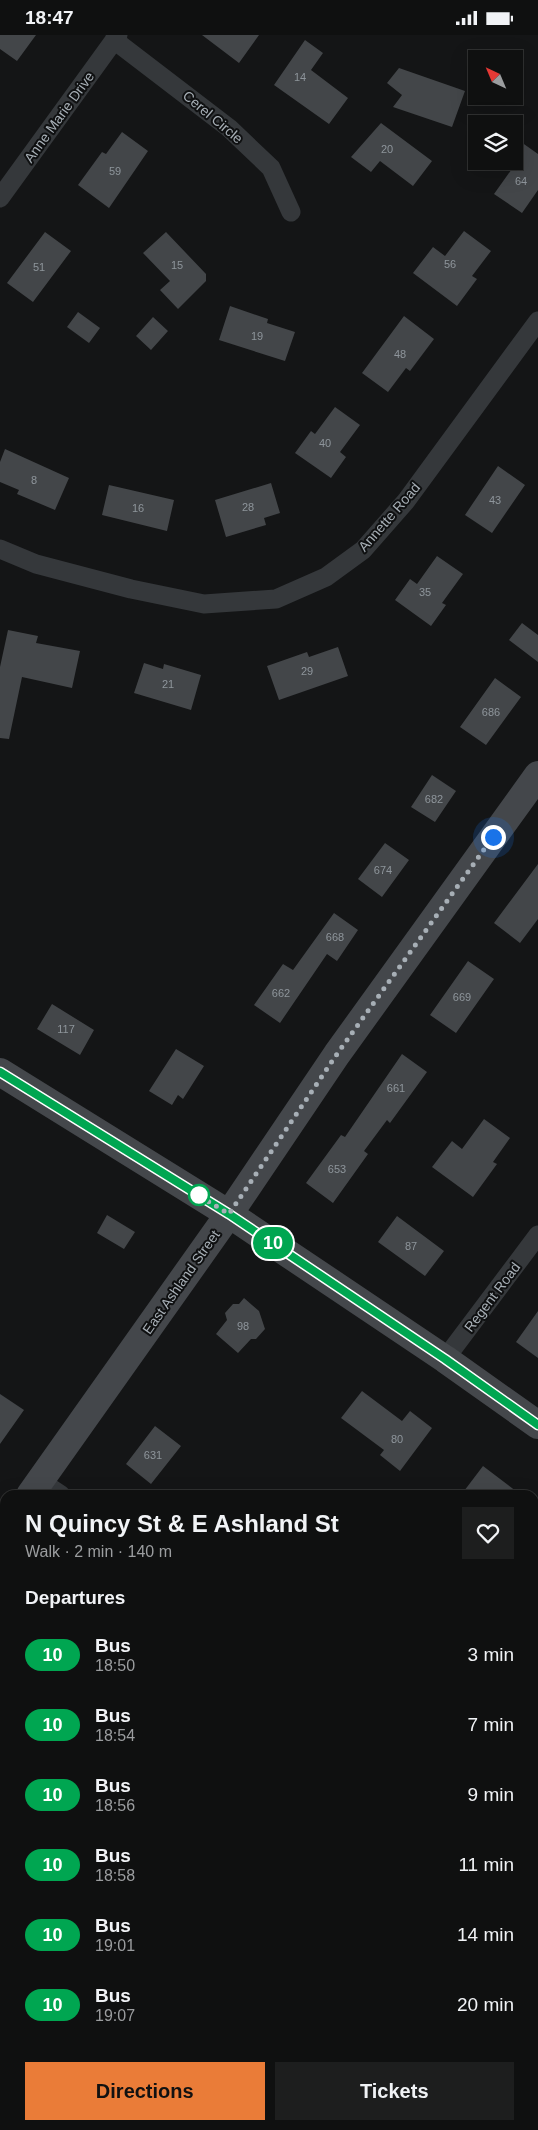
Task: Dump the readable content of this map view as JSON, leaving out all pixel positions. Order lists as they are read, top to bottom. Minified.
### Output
{"streets":{"main road":["East Ashland Street"],"street":["Anne Marie Drive","Cerel Circle","Annette Road","Regent Road"]},"crossings":[["Anne Marie Drive","Cerel Circle"]],"lines":["bus line 10"],"house_numbers":["14","20","59","64","56","15","51","19","48","40","8","43","28","16","35","29","21","686","682","674","668","662","669","117","661","653","87","98","80","631"],"north":"top left","page":{"status":"18:47","on_map":"10","heading":[["N Quincy St & E Ashland St","Walk · 2 min · 140 m"],"Departures"],"list":[{"mark":"10","name":"Bus","note":"18:50","value":"3 min"},{"mark":"10","name":"Bus","note":"18:54","value":"7 min"},{"mark":"10","name":"Bus","note":"18:56","value":"9 min"},{"mark":"10","name":"Bus","note":"18:58","value":"11 min"},{"mark":"10","name":"Bus","note":"19:01","value":"14 min"},{"mark":"10","name":"Bus","note":"19:07","value":"20 min"}],"buttons":["Directions","Tickets"]}}
